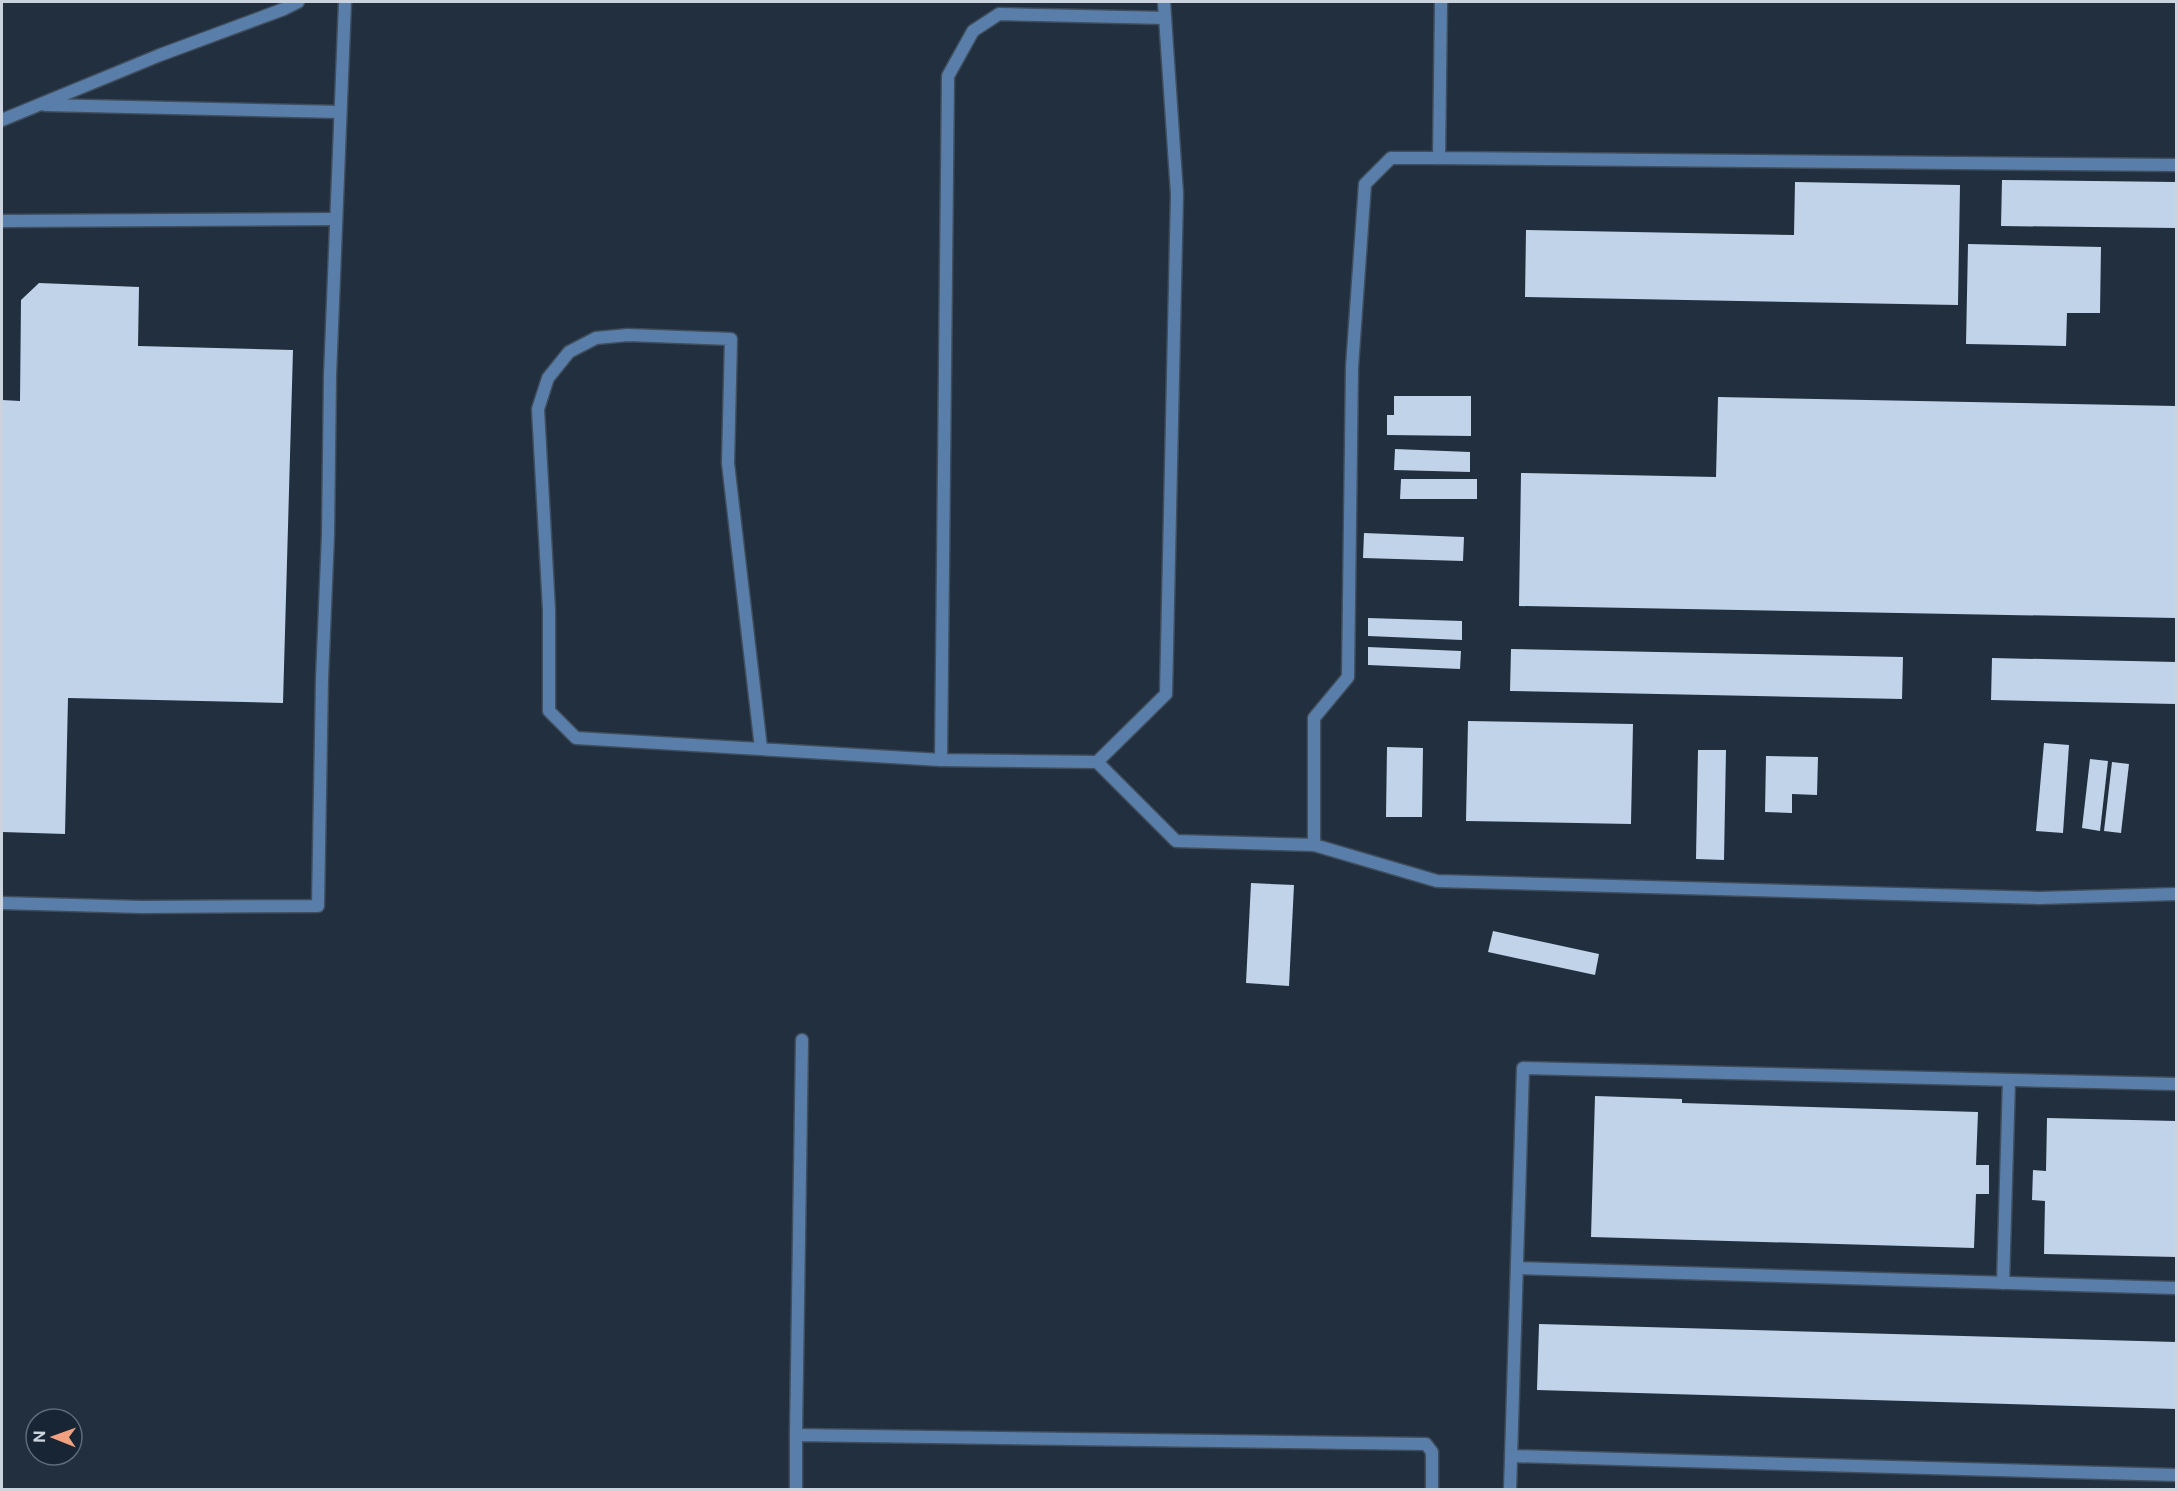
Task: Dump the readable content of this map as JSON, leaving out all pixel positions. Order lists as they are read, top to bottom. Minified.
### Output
{"north":"left"}
